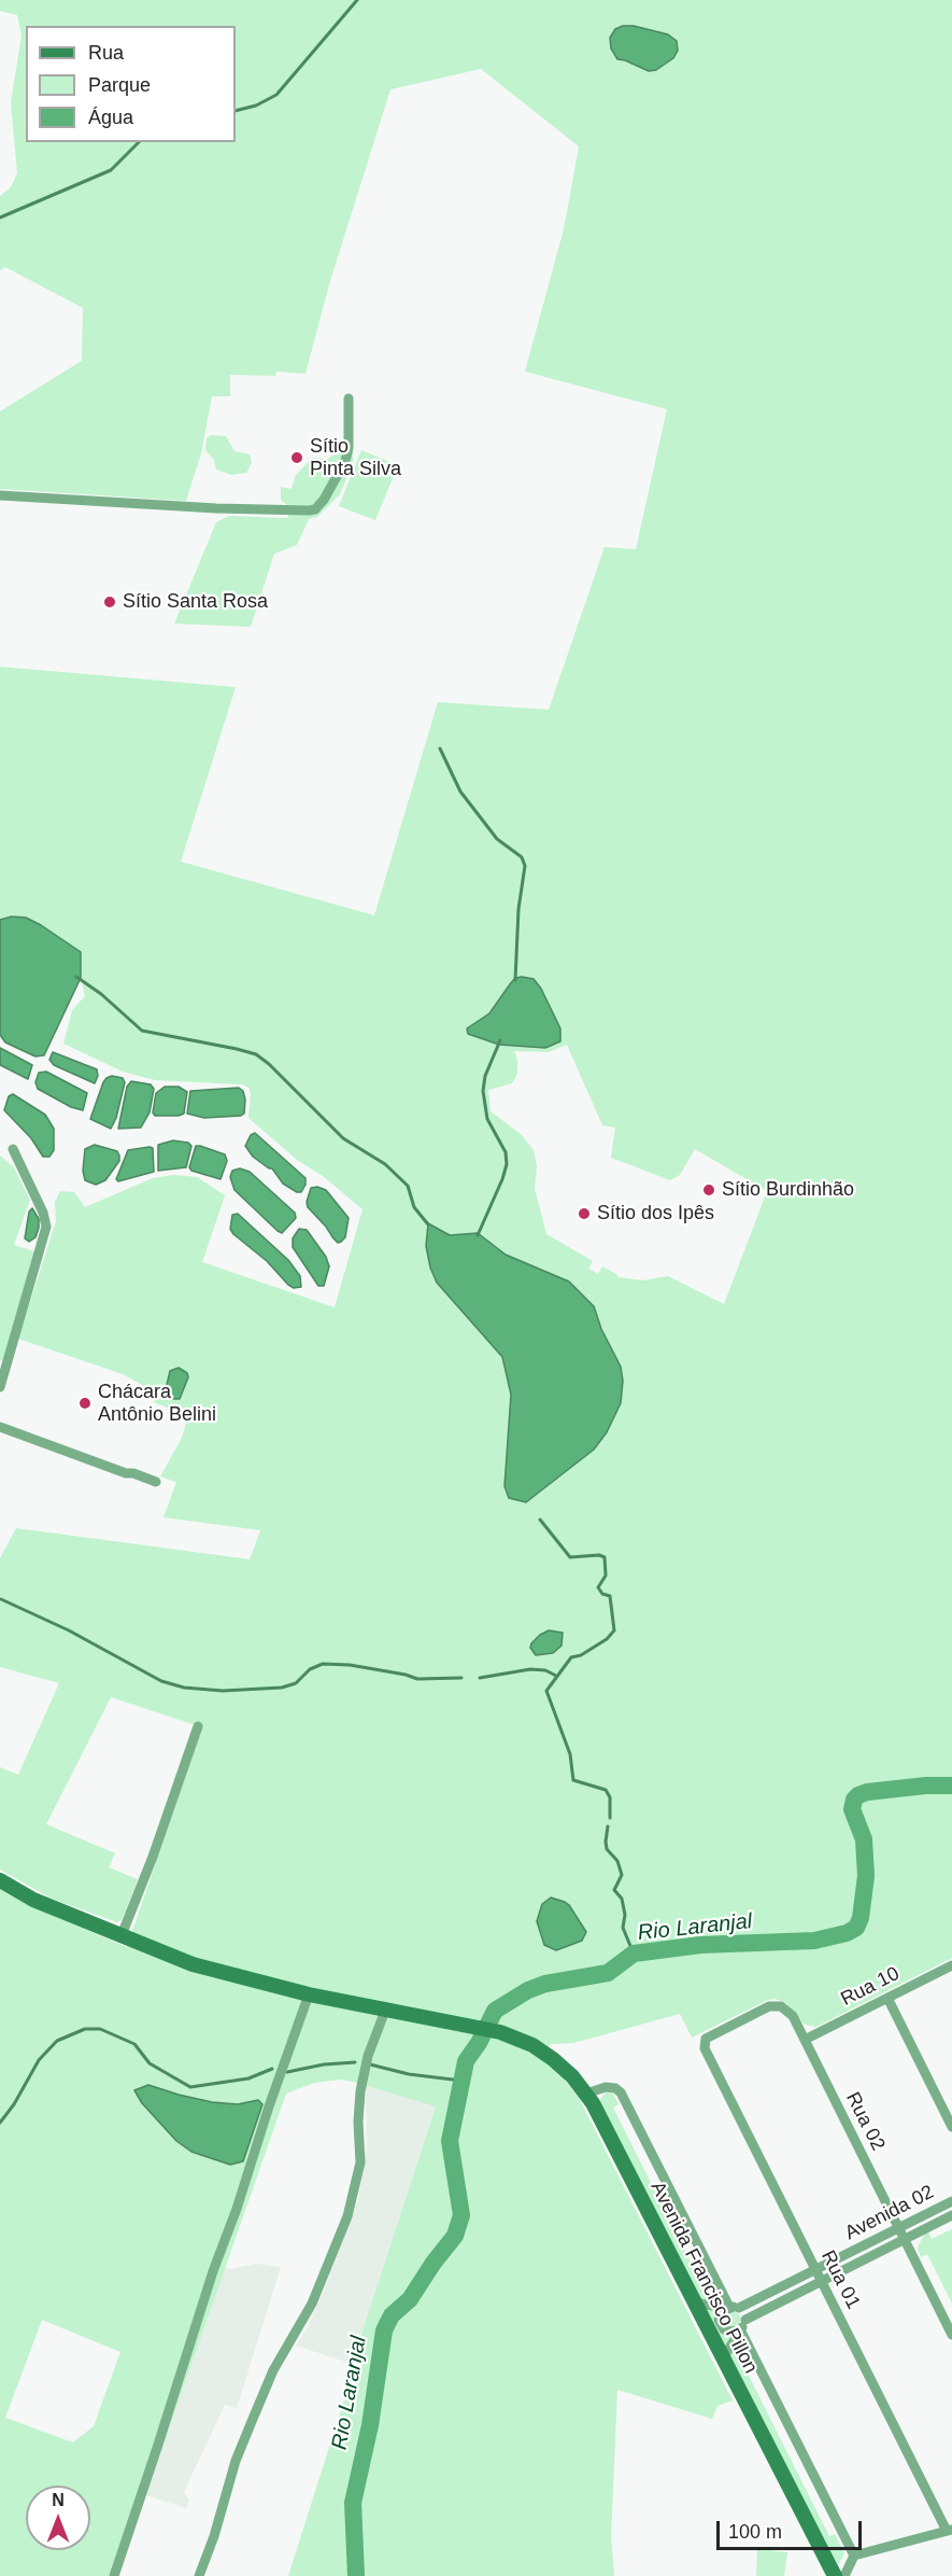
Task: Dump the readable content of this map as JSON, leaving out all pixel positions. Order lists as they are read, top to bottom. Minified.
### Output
{"streets":{"main road":["Avenida Francisco Pillon"],"street":["Rua 10","Rua 02","Avenida 02","Rua 01"]},"crossings":[["Rua 10","Rua 02"],["Rua 02","Avenida 02"],["Rua 02","Rua 01"],["Avenida 02","Rua 01"]],"water":["Rio Laranjal"],"places":["Sítio Pinta Silva","Sítio Santa Rosa","Sítio Burdinhão","Sítio dos Ipês","Chácara Antônio Belini"],"legend":["Rua","Parque","Água"],"scale_bar":"100 m","north":"top"}
